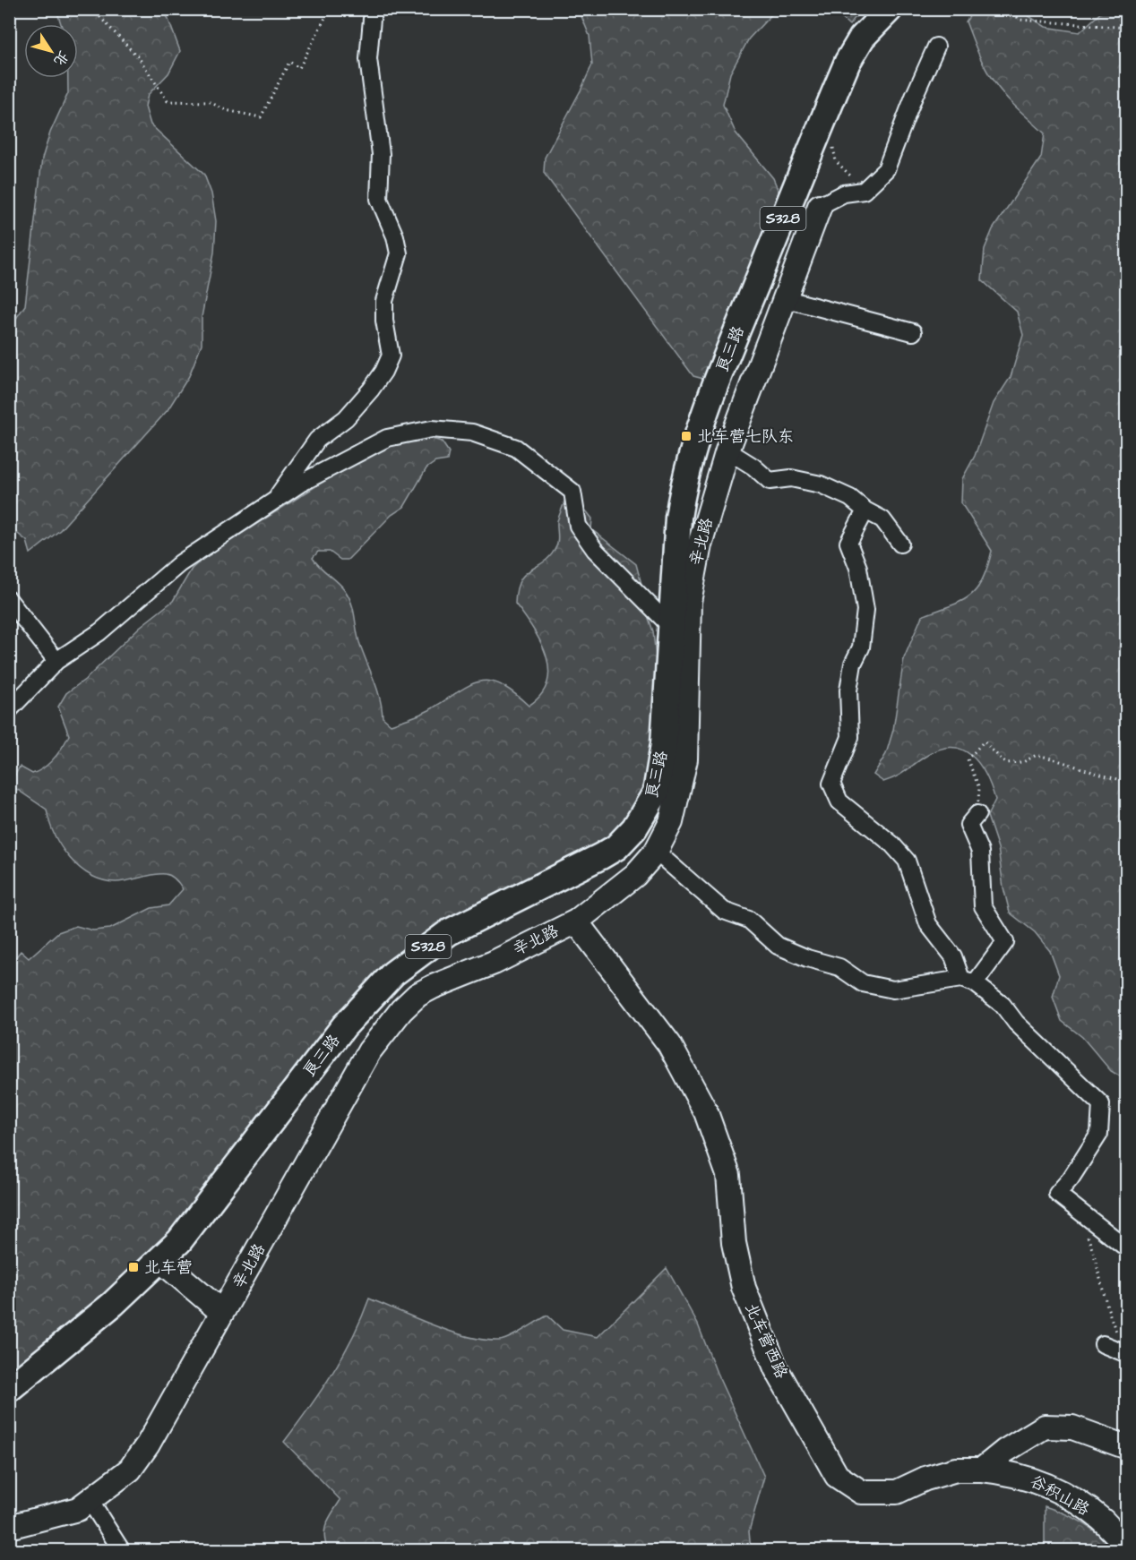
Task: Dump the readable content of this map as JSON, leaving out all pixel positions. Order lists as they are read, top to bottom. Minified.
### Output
{"streets":{"main road":["S328","良三路"],"street":["辛北路","北车营西路","谷积山路"]},"crossings":[["辛北路","北车营西路"],["北车营西路","谷积山路"]],"places":{"transit":["北车营七队东","北车营"]},"north":"bottom right"}
